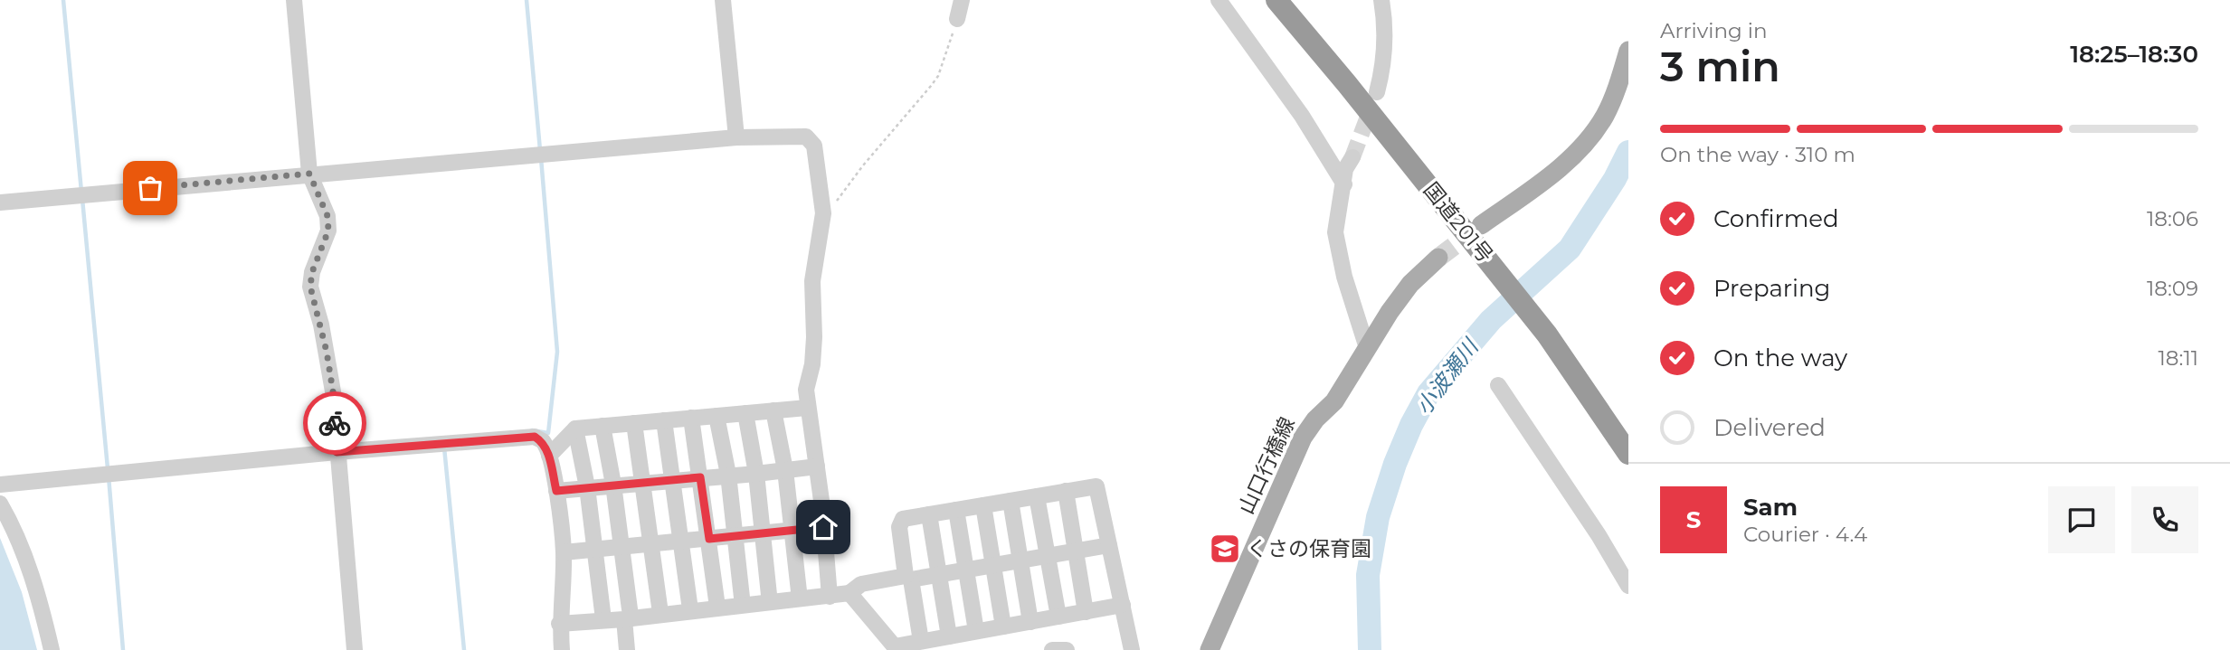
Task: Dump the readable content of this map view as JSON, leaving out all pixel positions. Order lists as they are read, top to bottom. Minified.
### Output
{"streets":{"highway":["国道201号"],"main road":["山口行橋線"]},"water":["小波瀬川"],"places":{"school or university":["くさの保育園"]},"page":{"heading":["3 min","Arriving in","18:25–18:30"],"panel":["Sam","Courier · 4.4"],"bar":"On the way · 310 m","list":[["Confirmed","18:06"],["Preparing","18:09"],["On the way","18:11"],"Delivered"],"round":"S"}}
